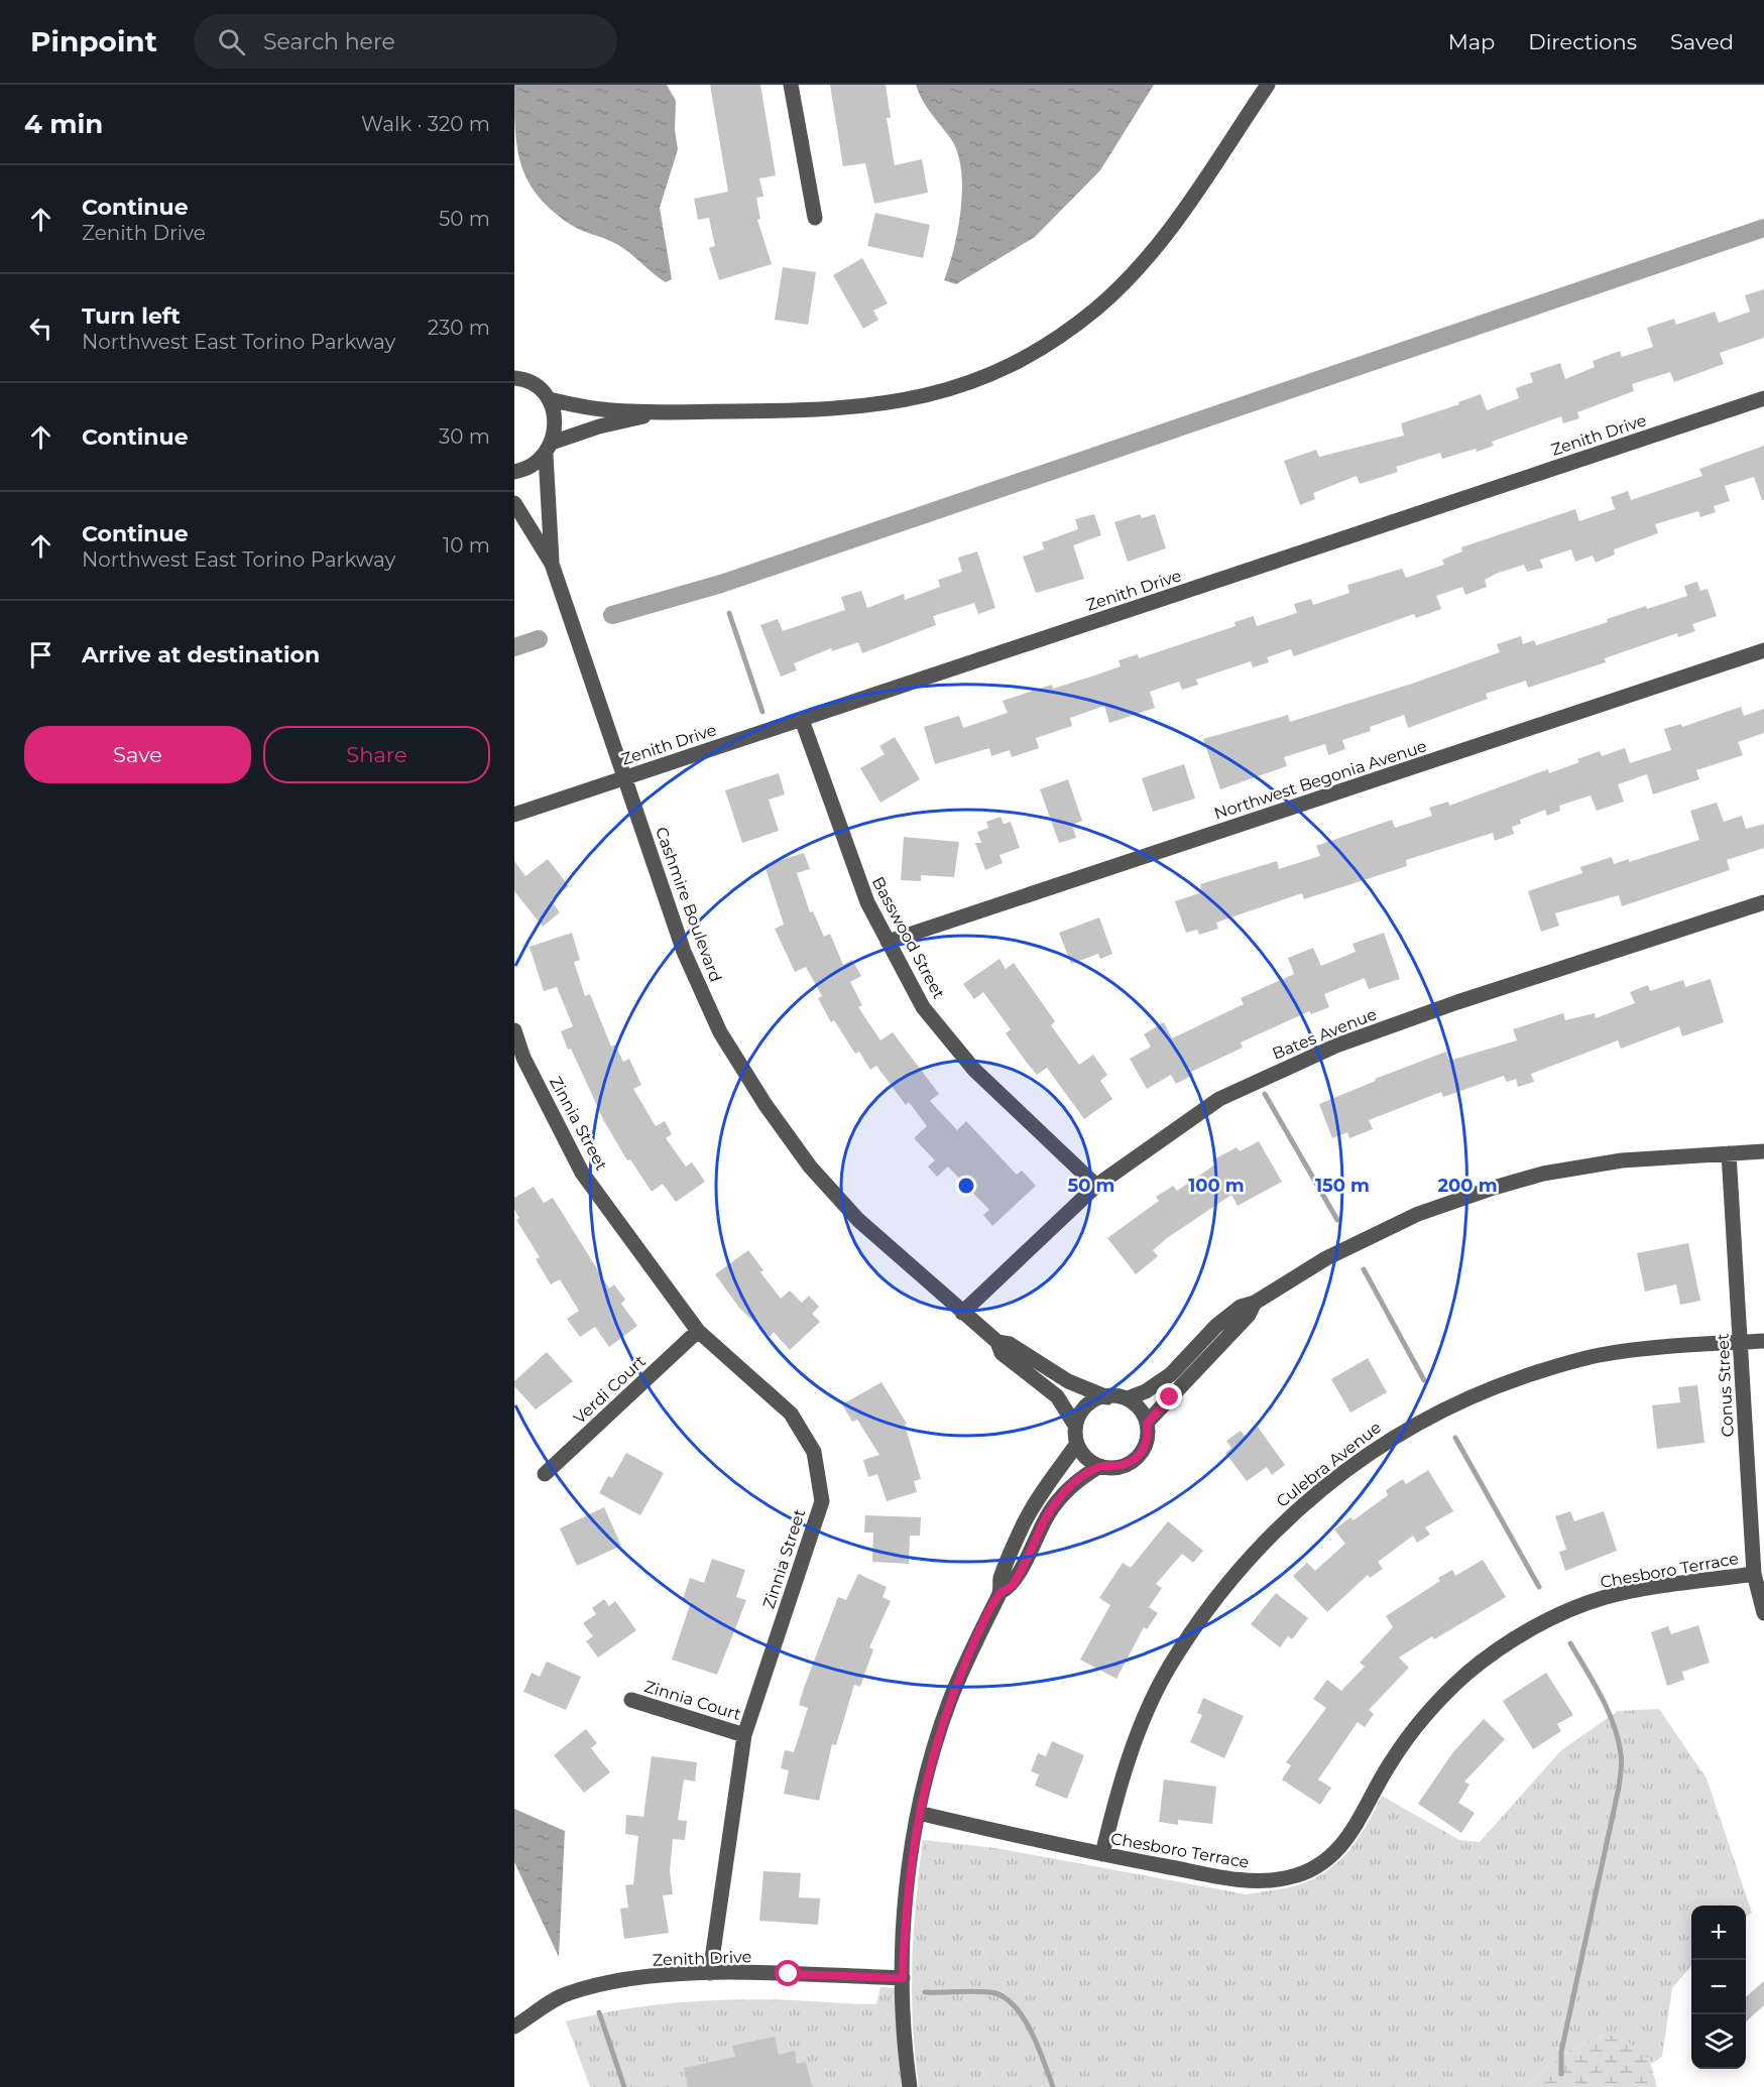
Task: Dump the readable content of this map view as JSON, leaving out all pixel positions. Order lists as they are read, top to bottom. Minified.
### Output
{"streets":{"street":["Zenith Drive","Northwest Begonia Avenue","Cashmire Boulevard","Basswood Street","Bates Avenue","Zinnia Street","Conus Street","Verdi Court","Culebra Avenue","Chesboro Terrace","Zinnia Court"]},"crossings":[["Zenith Drive","Cashmire Boulevard"],["Zenith Drive","Basswood Street"],["Zenith Drive","Zinnia Street"],["Northwest Begonia Avenue","Basswood Street"],["Cashmire Boulevard","Bates Avenue"],["Basswood Street","Bates Avenue"],["Zinnia Street","Verdi Court"],["Zinnia Street","Zinnia Court"],["Conus Street","Culebra Avenue"],["Conus Street","Chesboro Terrace"],["Culebra Avenue","Chesboro Terrace"]],"page":{"header":"Pinpoint","search":"Search here","nav":["Map","Directions","Saved"],"heading":["4 min","Walk · 320 m"],"list":[["Continue","Zenith Drive","50 m"],["Turn left","Northwest East Torino Parkway","230 m"],["Continue","30 m"],["Continue","Northwest East Torino Parkway","10 m"],"Arrive at destination"],"buttons":["Save","Share"],"map_buttons":["+","−"]},"rings":["50 m","100 m","150 m","200 m"]}
